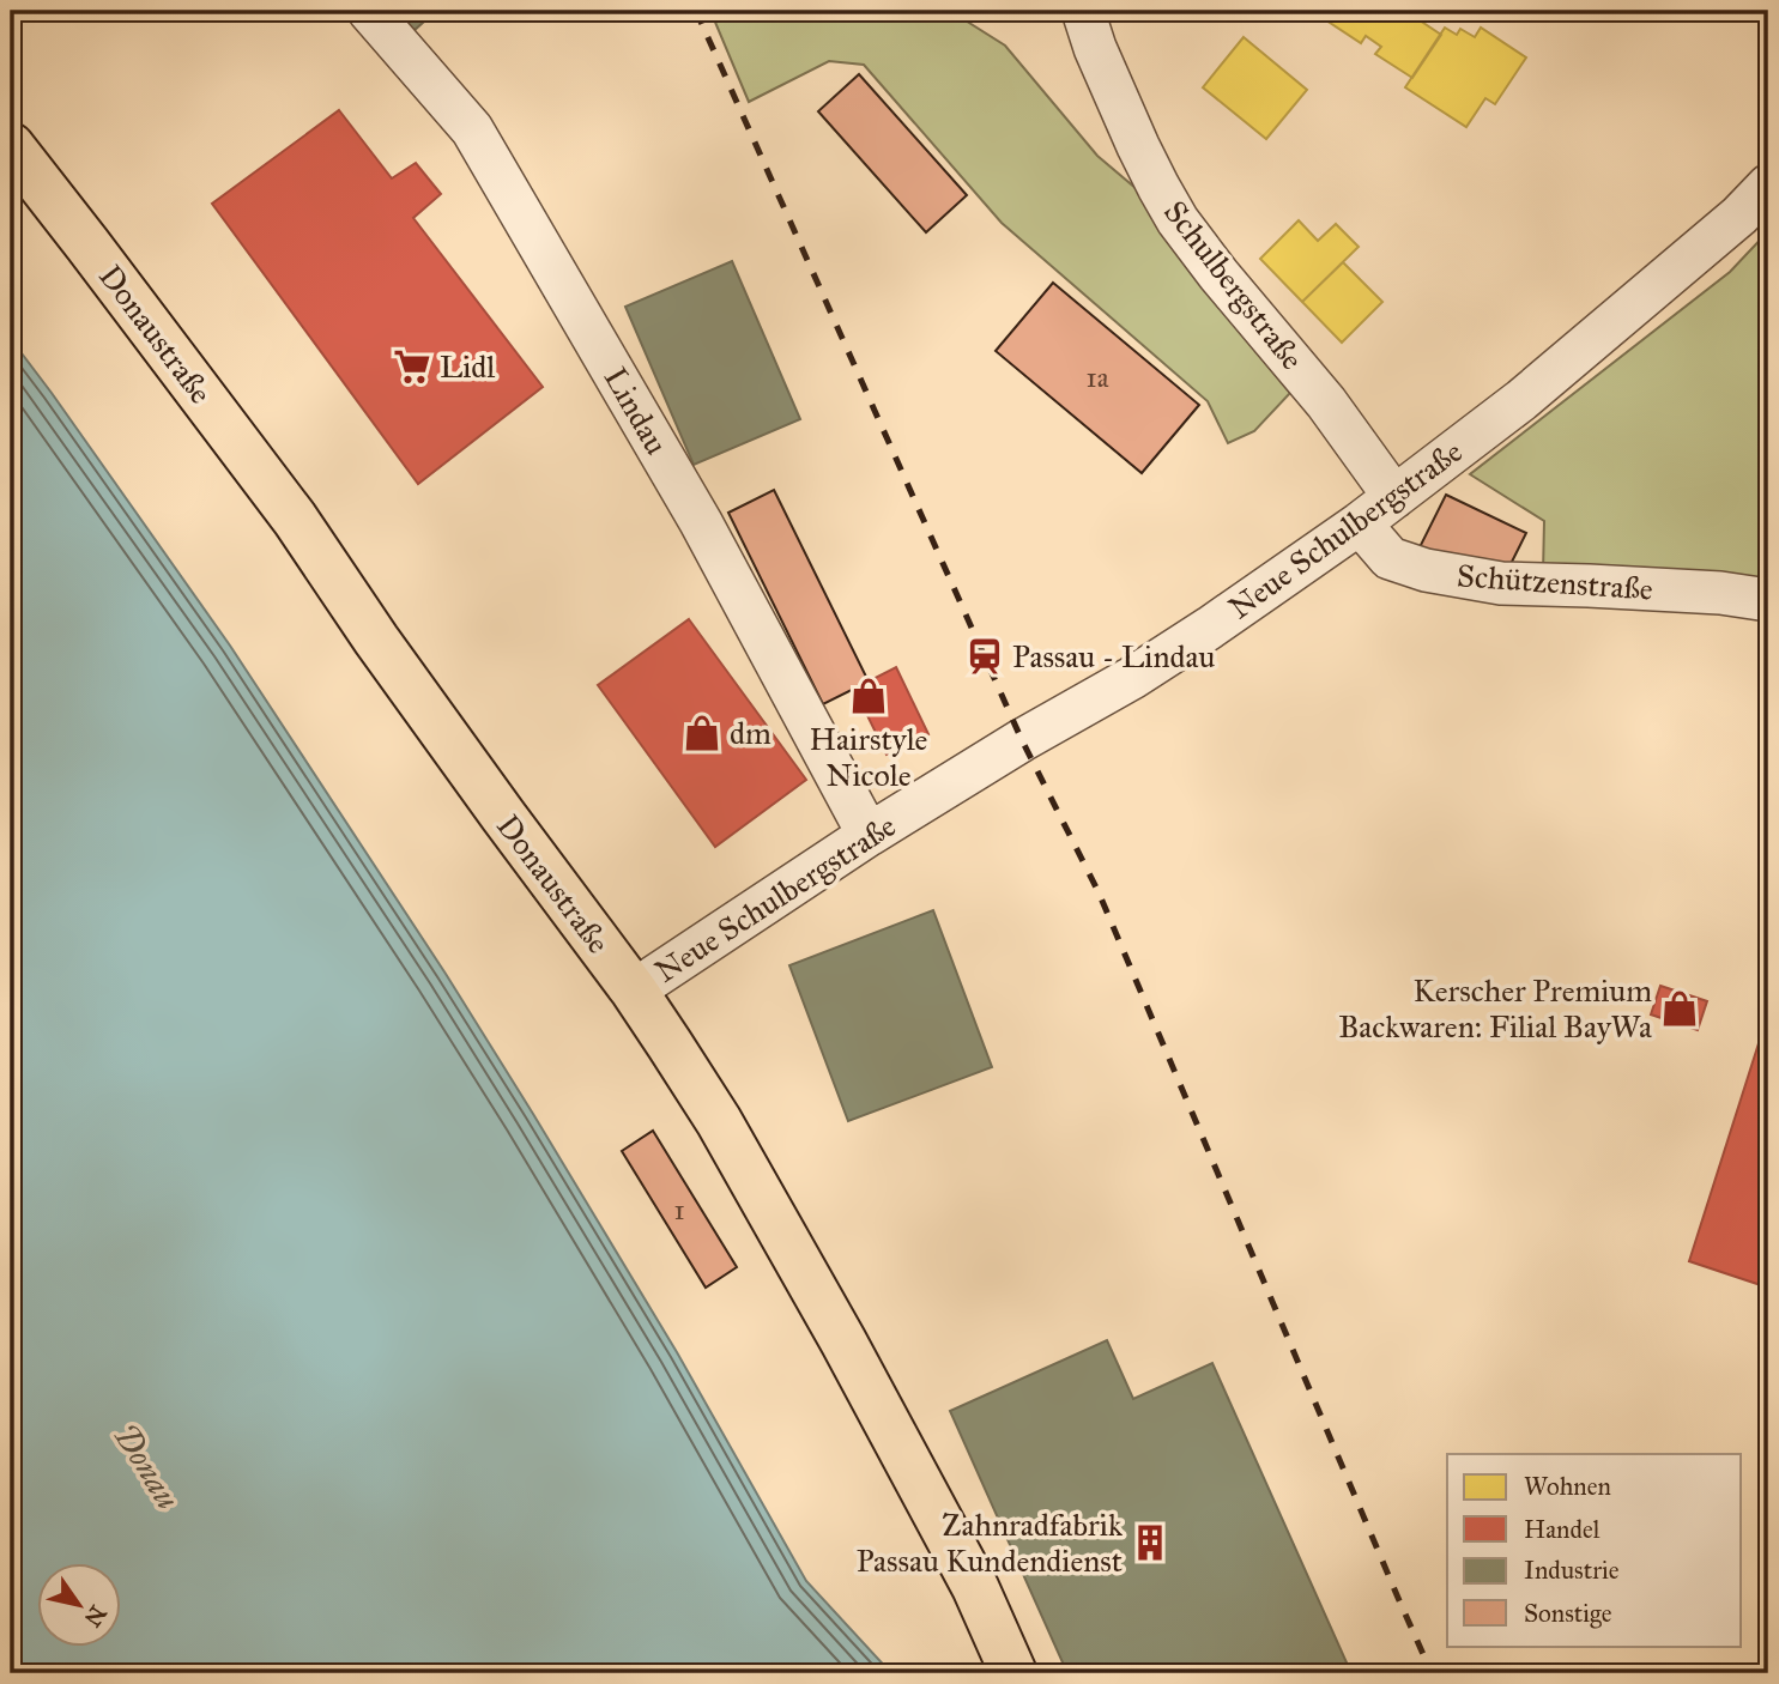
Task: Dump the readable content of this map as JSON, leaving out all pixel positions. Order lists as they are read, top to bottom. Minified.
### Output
{"streets":{"main road":["Donaustraße"],"street":["Schulbergstraße","Lindau","Neue Schulbergstraße","Schützenstraße"]},"crossings":[["Schulbergstraße","Neue Schulbergstraße"],["Donaustraße","Neue Schulbergstraße"],["Lindau","Neue Schulbergstraße"],["Neue Schulbergstraße","Schützenstraße"]],"water":["Donau"],"places":{"supermarket":["Lidl"],"station":["Passau - Lindau"],"shop":["Hairstyle Nicole","dm","Kerscher Premium Backwaren: Filial BayWa"],"building":["Zahnradfabrik Passau Kundendienst"]},"house_numbers":["1a","1"],"legend":["Wohnen","Handel","Industrie","Sonstige"],"north":"bottom right"}
